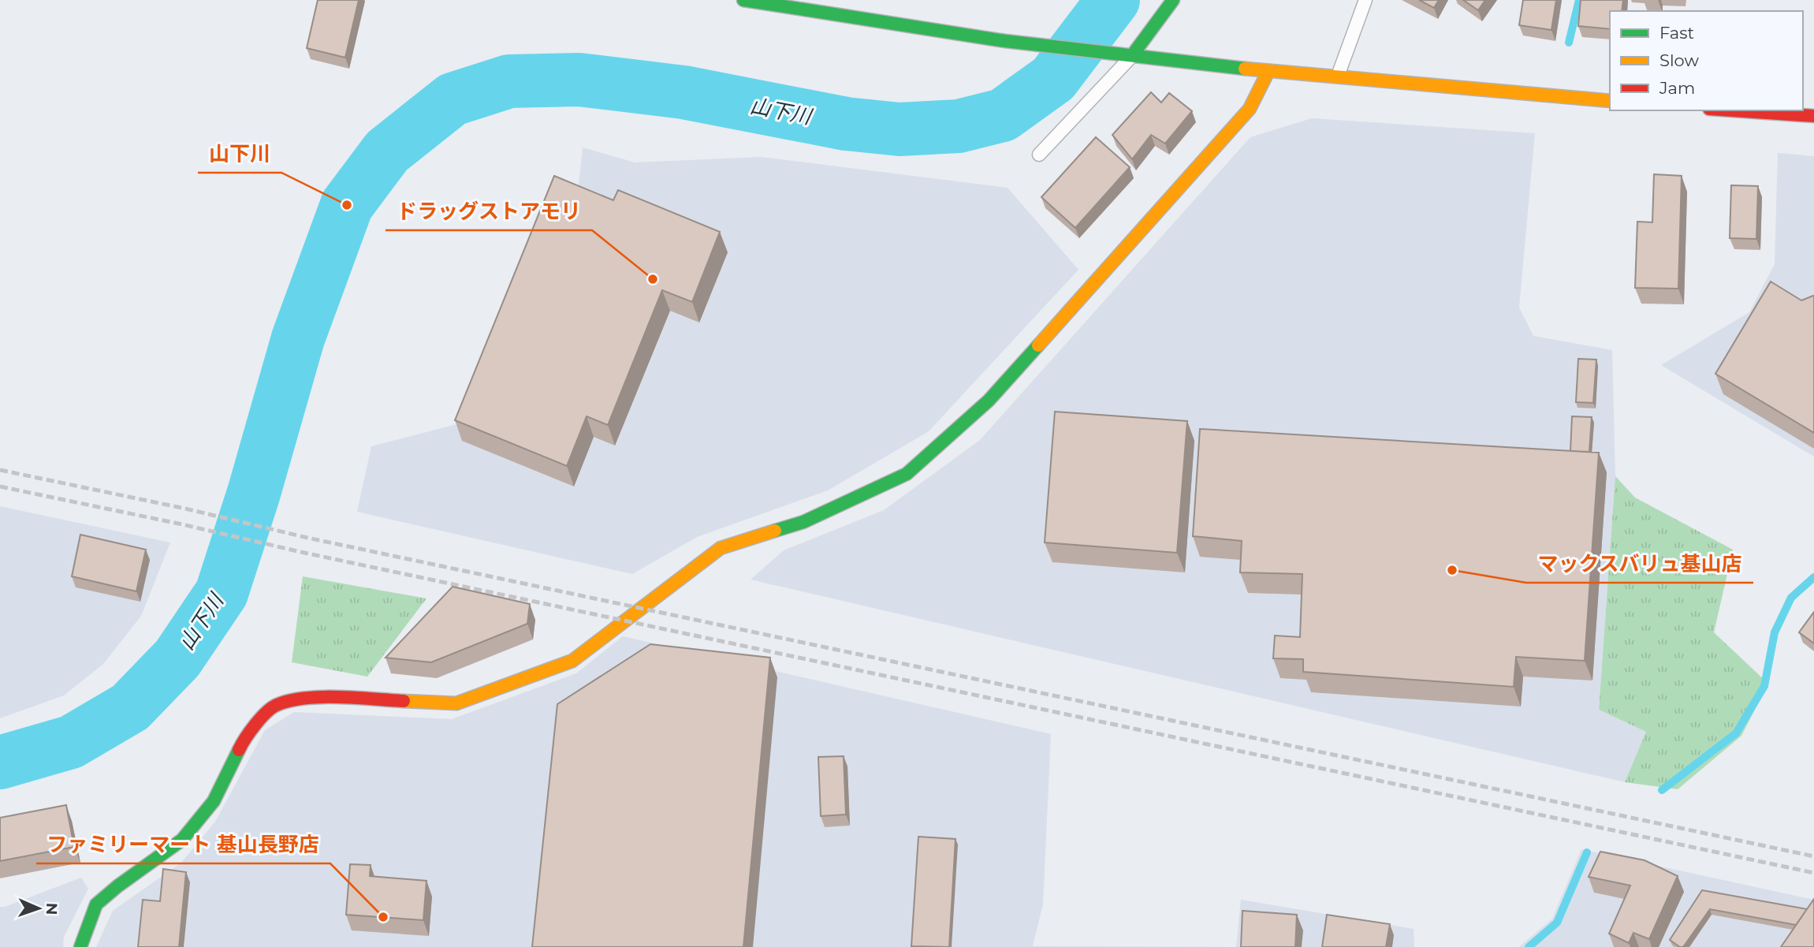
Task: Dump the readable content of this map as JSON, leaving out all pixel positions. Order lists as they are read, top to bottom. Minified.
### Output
{"water":["山下川"],"places":["山下川","ドラッグストアモリ","マックスバリュ基山店","ファミリーマート 基山長野店"],"legend":["Fast","Slow","Jam"],"north":"right"}
